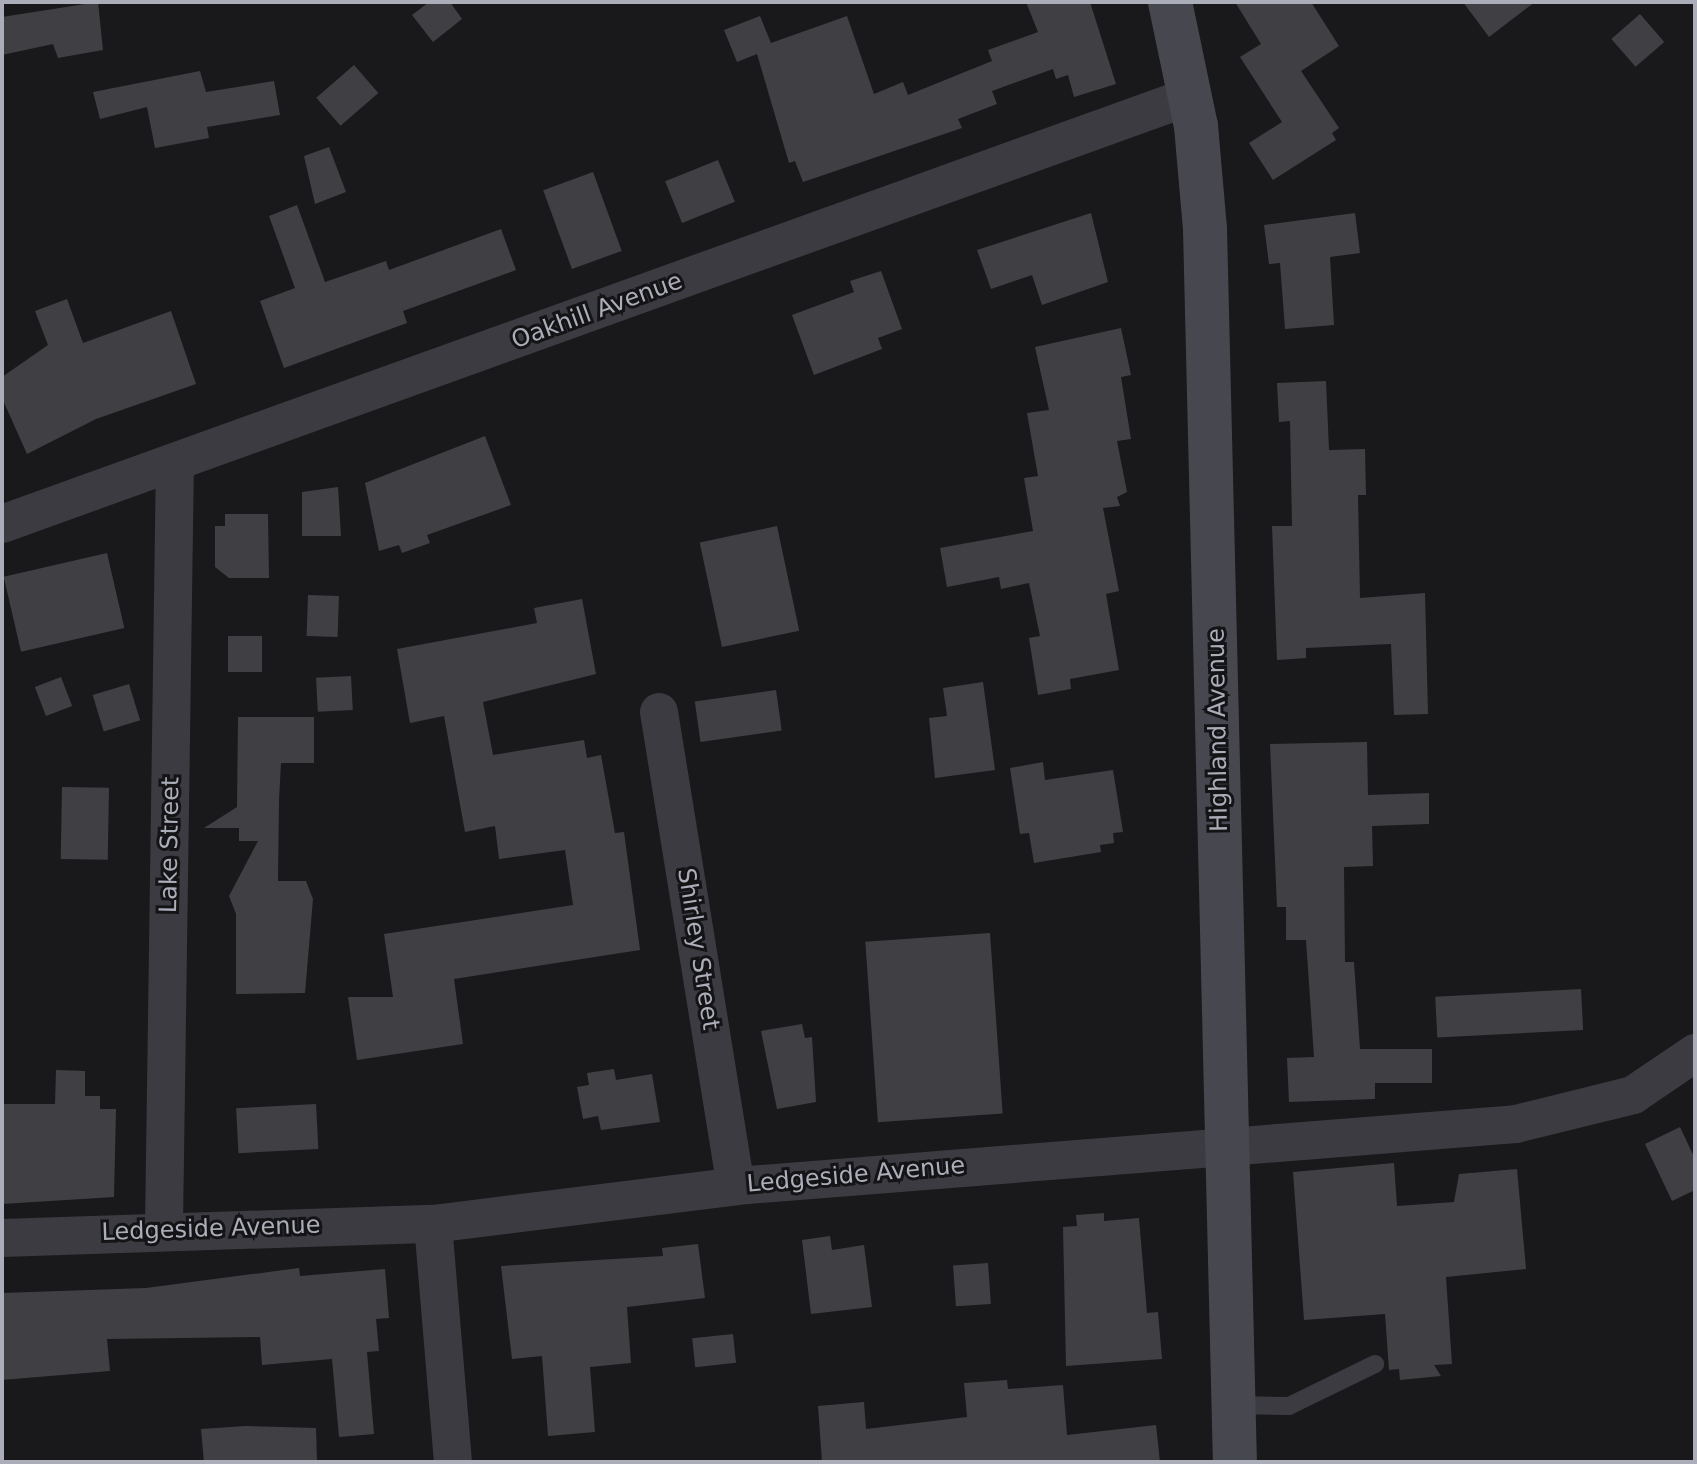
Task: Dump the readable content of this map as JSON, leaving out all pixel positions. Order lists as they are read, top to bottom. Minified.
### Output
{"streets":{"main road":["Highland Avenue"],"street":["Oakhill Avenue","Lake Street","Shirley Street","Ledgeside Avenue"]},"crossings":[["Oakhill Avenue","Highland Avenue"],["Oakhill Avenue","Lake Street"],["Highland Avenue","Ledgeside Avenue"],["Lake Street","Ledgeside Avenue"],["Shirley Street","Ledgeside Avenue"]]}
